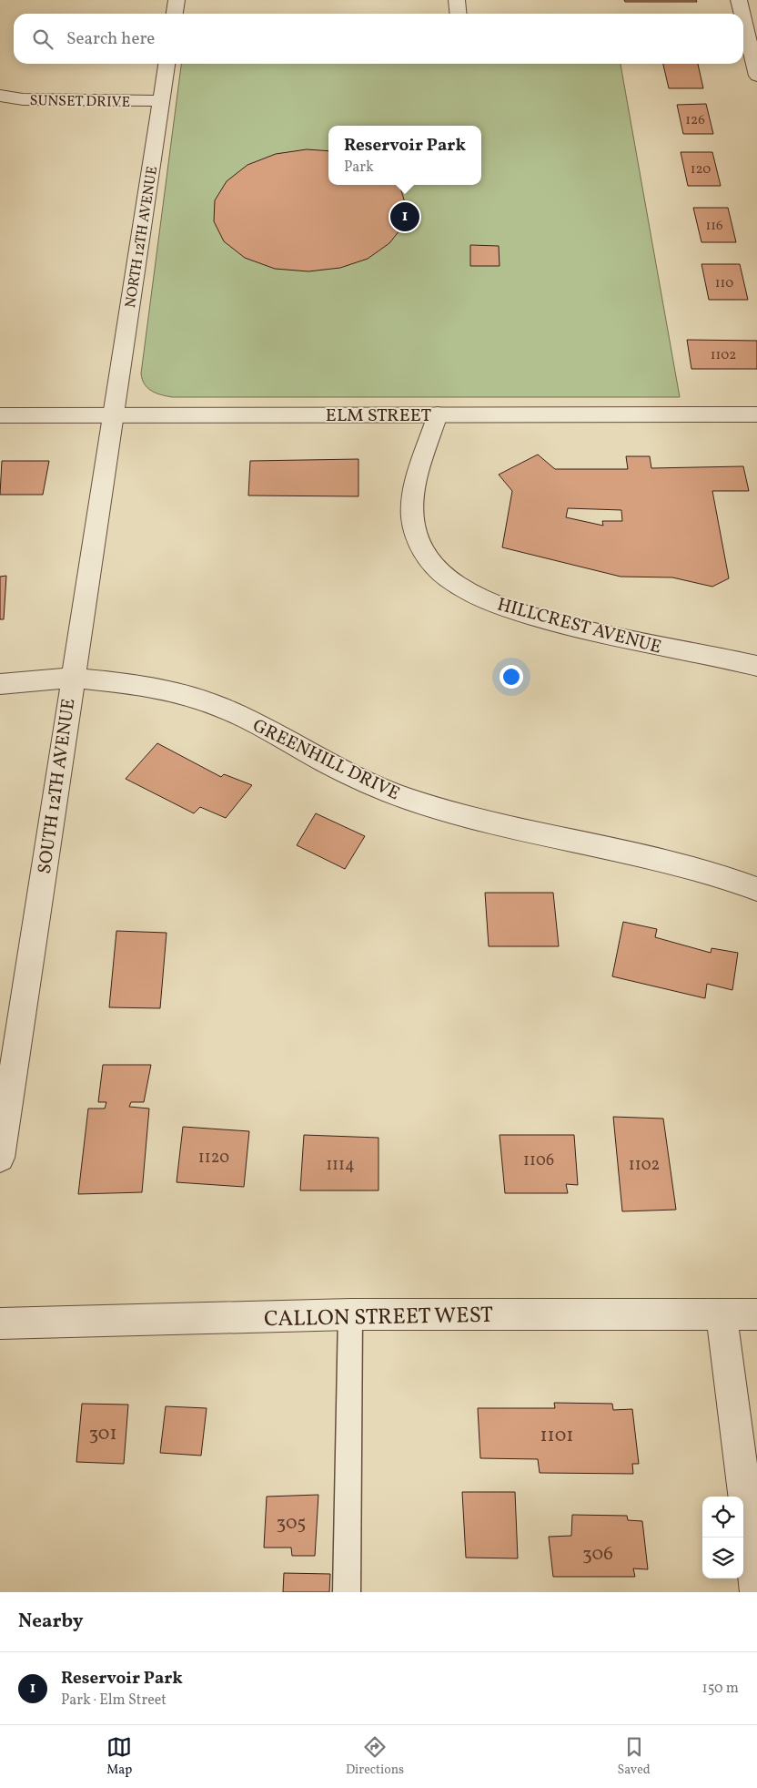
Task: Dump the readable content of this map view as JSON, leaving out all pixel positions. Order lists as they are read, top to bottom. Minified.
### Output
{"streets":{"street":["SUNSET DRIVE","NORTH 12TH AVENUE","ELM STREET","HILLCREST AVENUE","GREENHILL DRIVE","SOUTH 12TH AVENUE","CALLON STREET WEST"]},"crossings":[["SUNSET DRIVE","NORTH 12TH AVENUE"],["NORTH 12TH AVENUE","ELM STREET"],["NORTH 12TH AVENUE","SOUTH 12TH AVENUE"],["ELM STREET","HILLCREST AVENUE"],["ELM STREET","SOUTH 12TH AVENUE"],["GREENHILL DRIVE","SOUTH 12TH AVENUE"]],"house_numbers":["126","120","116","110","1102","1120","1106","1114","1102","301","1101","305","306"],"page":{"search":"Search here","popup":["Reservoir Park","Park"],"pins":"1","heading":"Nearby","list":[{"mark":"1","name":"Reservoir Park","note":"Park · Elm Street","value":"150 m"}],"nav":["Map","Directions","Saved"]}}
